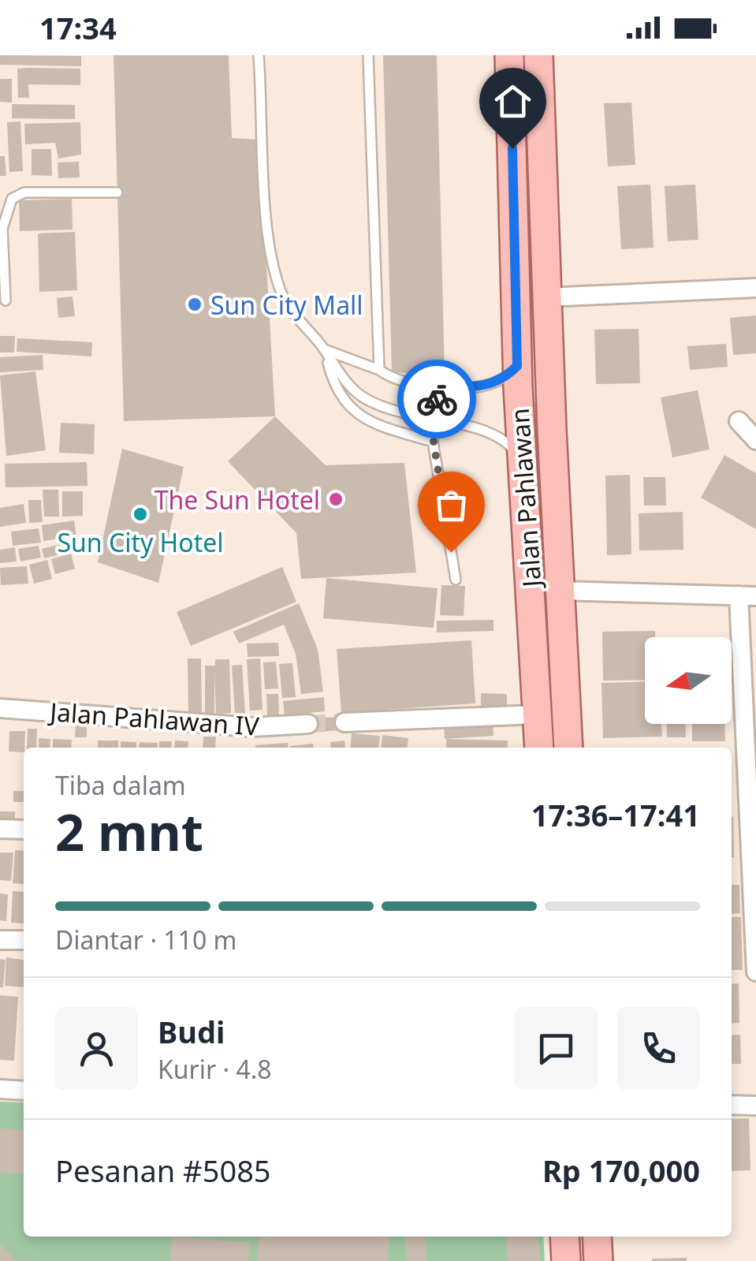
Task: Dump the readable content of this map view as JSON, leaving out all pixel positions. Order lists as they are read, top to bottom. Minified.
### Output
{"streets":{"main road":["Jalan Pahlawan"],"street":["Jalan Pahlawan IV"]},"places":["Sun City Mall","The Sun Hotel","Sun City Hotel"],"north":"left","page":{"status":"17:34","heading":["2 mnt","Tiba dalam","17:36–17:41"],"panel":["Budi","Kurir · 4.8","Pesanan #5085","Rp 170,000"],"bar":"Diantar · 110 m"}}
